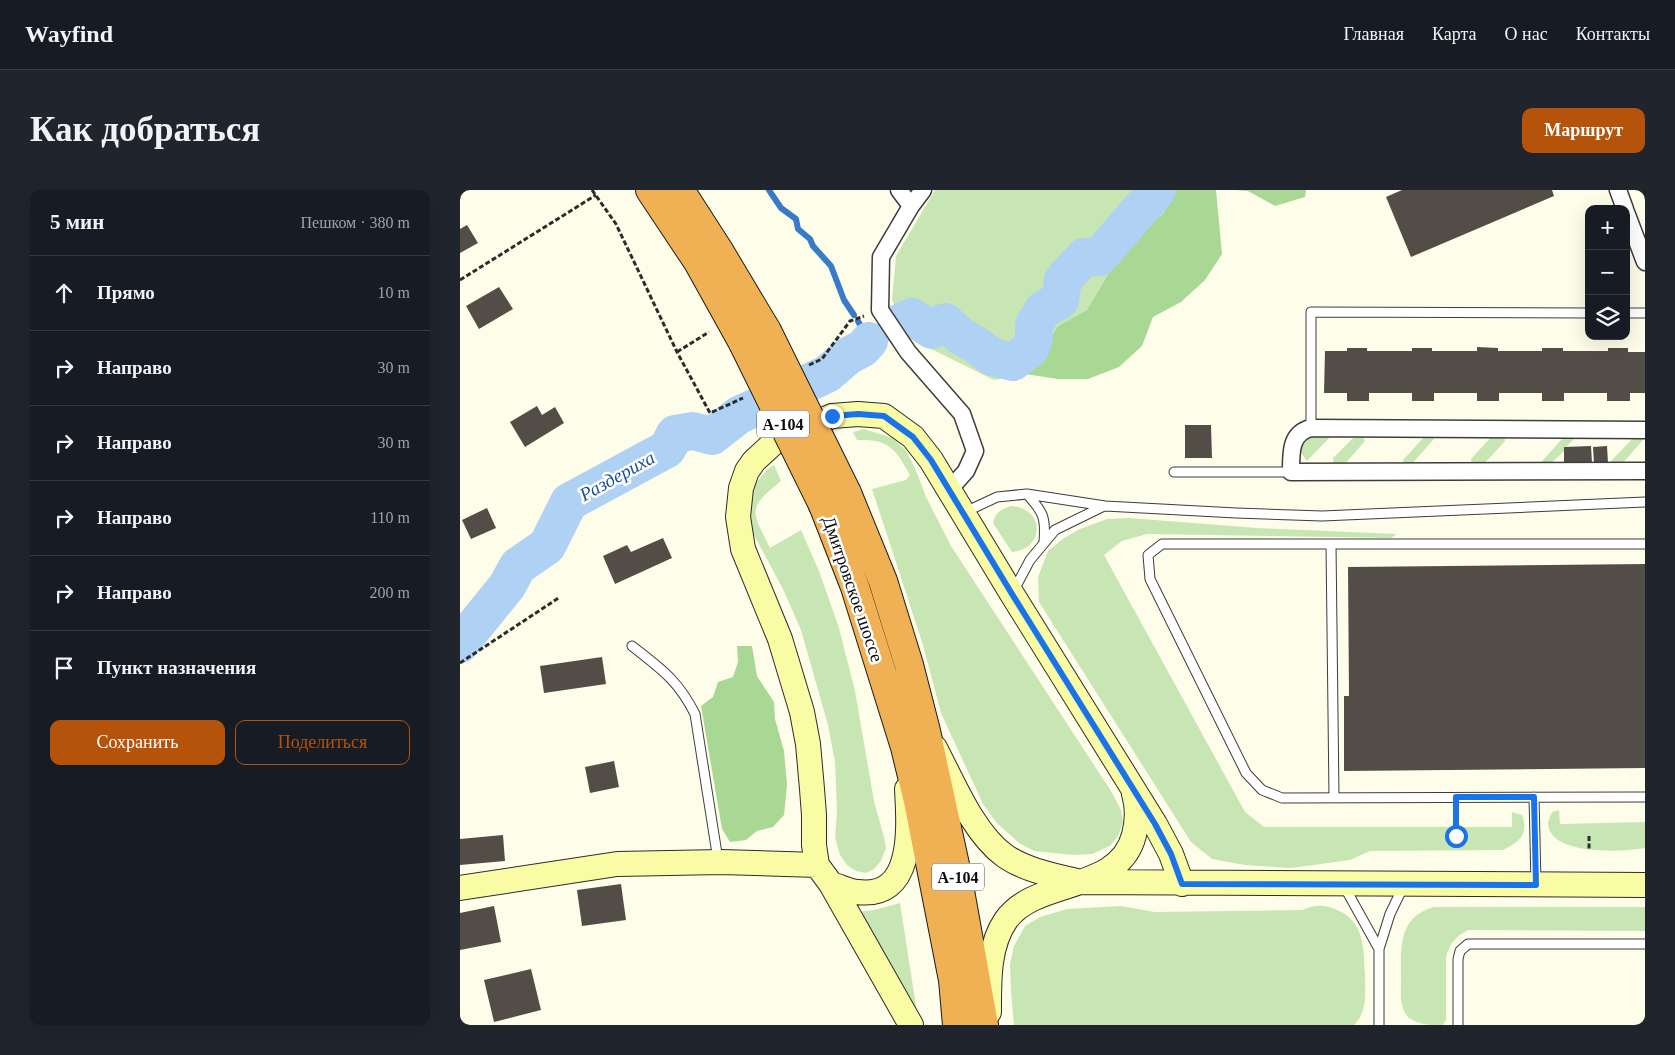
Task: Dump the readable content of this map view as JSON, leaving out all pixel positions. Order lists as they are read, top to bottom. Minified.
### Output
{"streets":{"highway":["А-104","Дмитровское шоссе"]},"water":["Раздериха"],"page":{"header":"Wayfind","nav":["Главная","Карта","О нас","Контакты"],"buttons":["Маршрут",["Сохранить","Поделиться"]],"title":"Как добраться","heading":["5 мин","Пешком · 380 m"],"map_buttons":["+","−"],"list":[["Прямо","10 m"],["Направо","30 m"],["Направо","30 m"],["Направо","110 m"],["Направо","200 m"],"Пункт назначения"]}}
